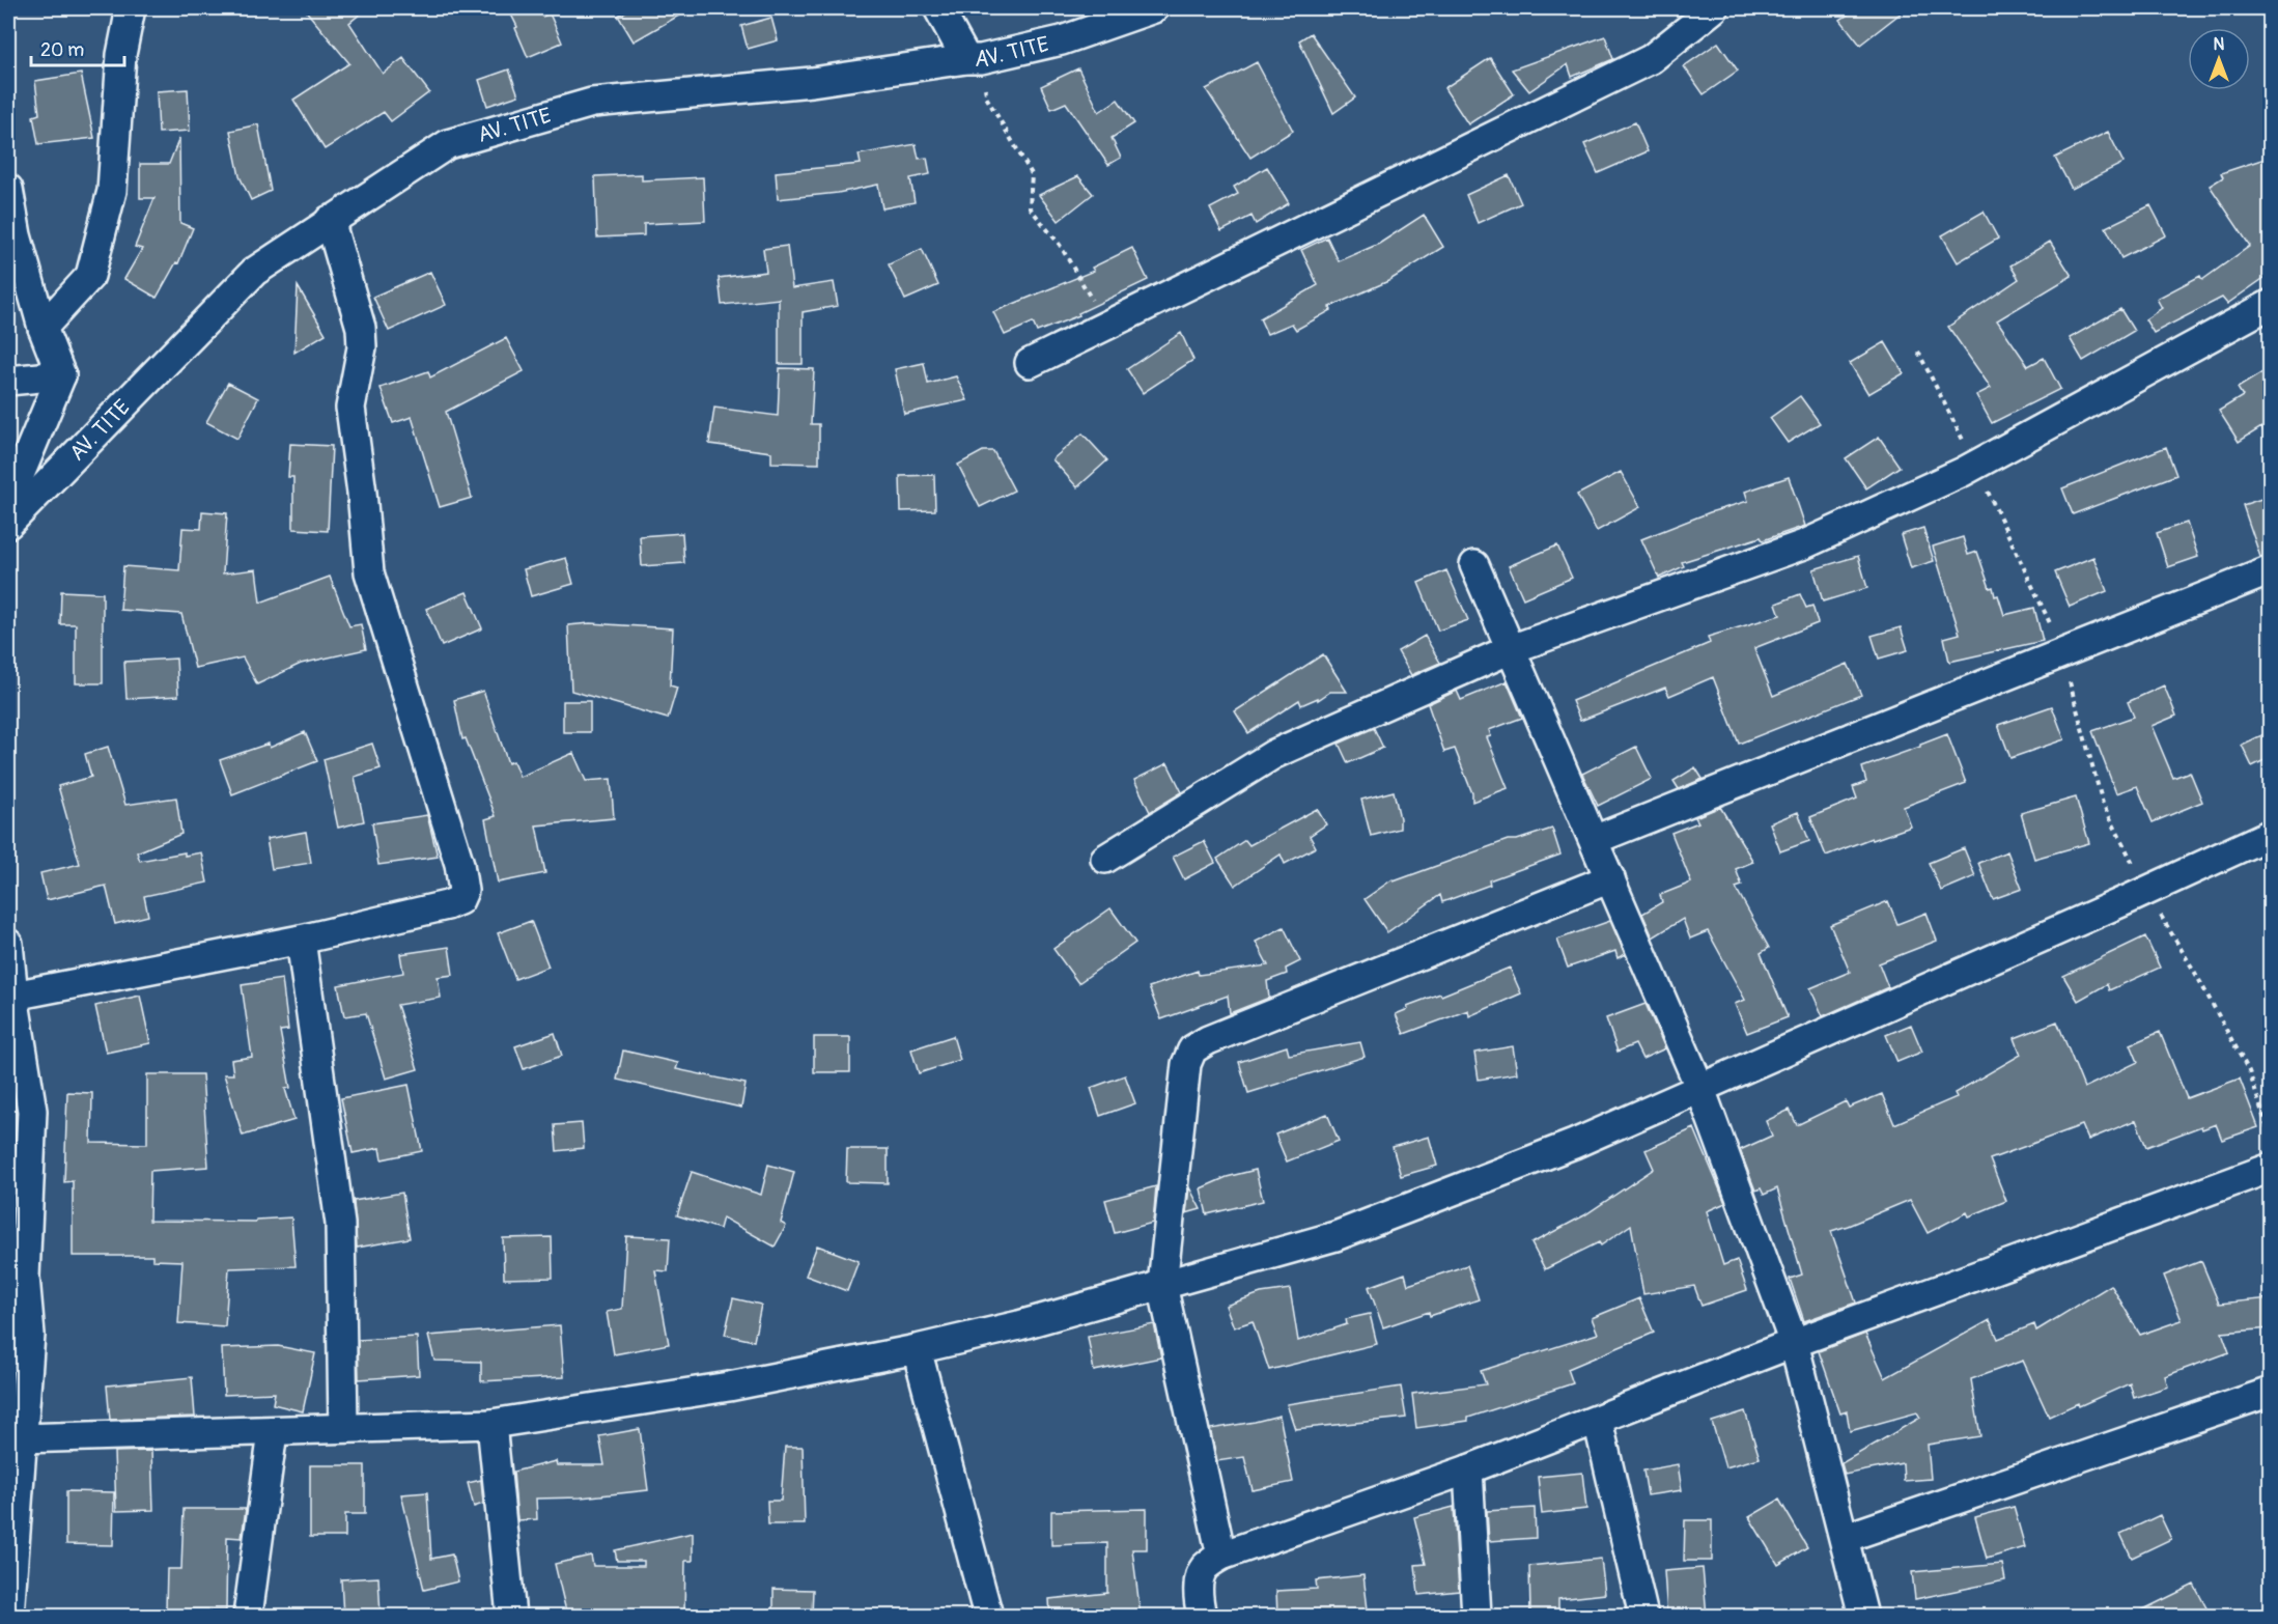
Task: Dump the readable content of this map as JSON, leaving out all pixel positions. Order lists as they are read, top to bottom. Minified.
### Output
{"streets":{"street":["AV. TITE"]},"scale_bar":"20 m","north":"top"}
